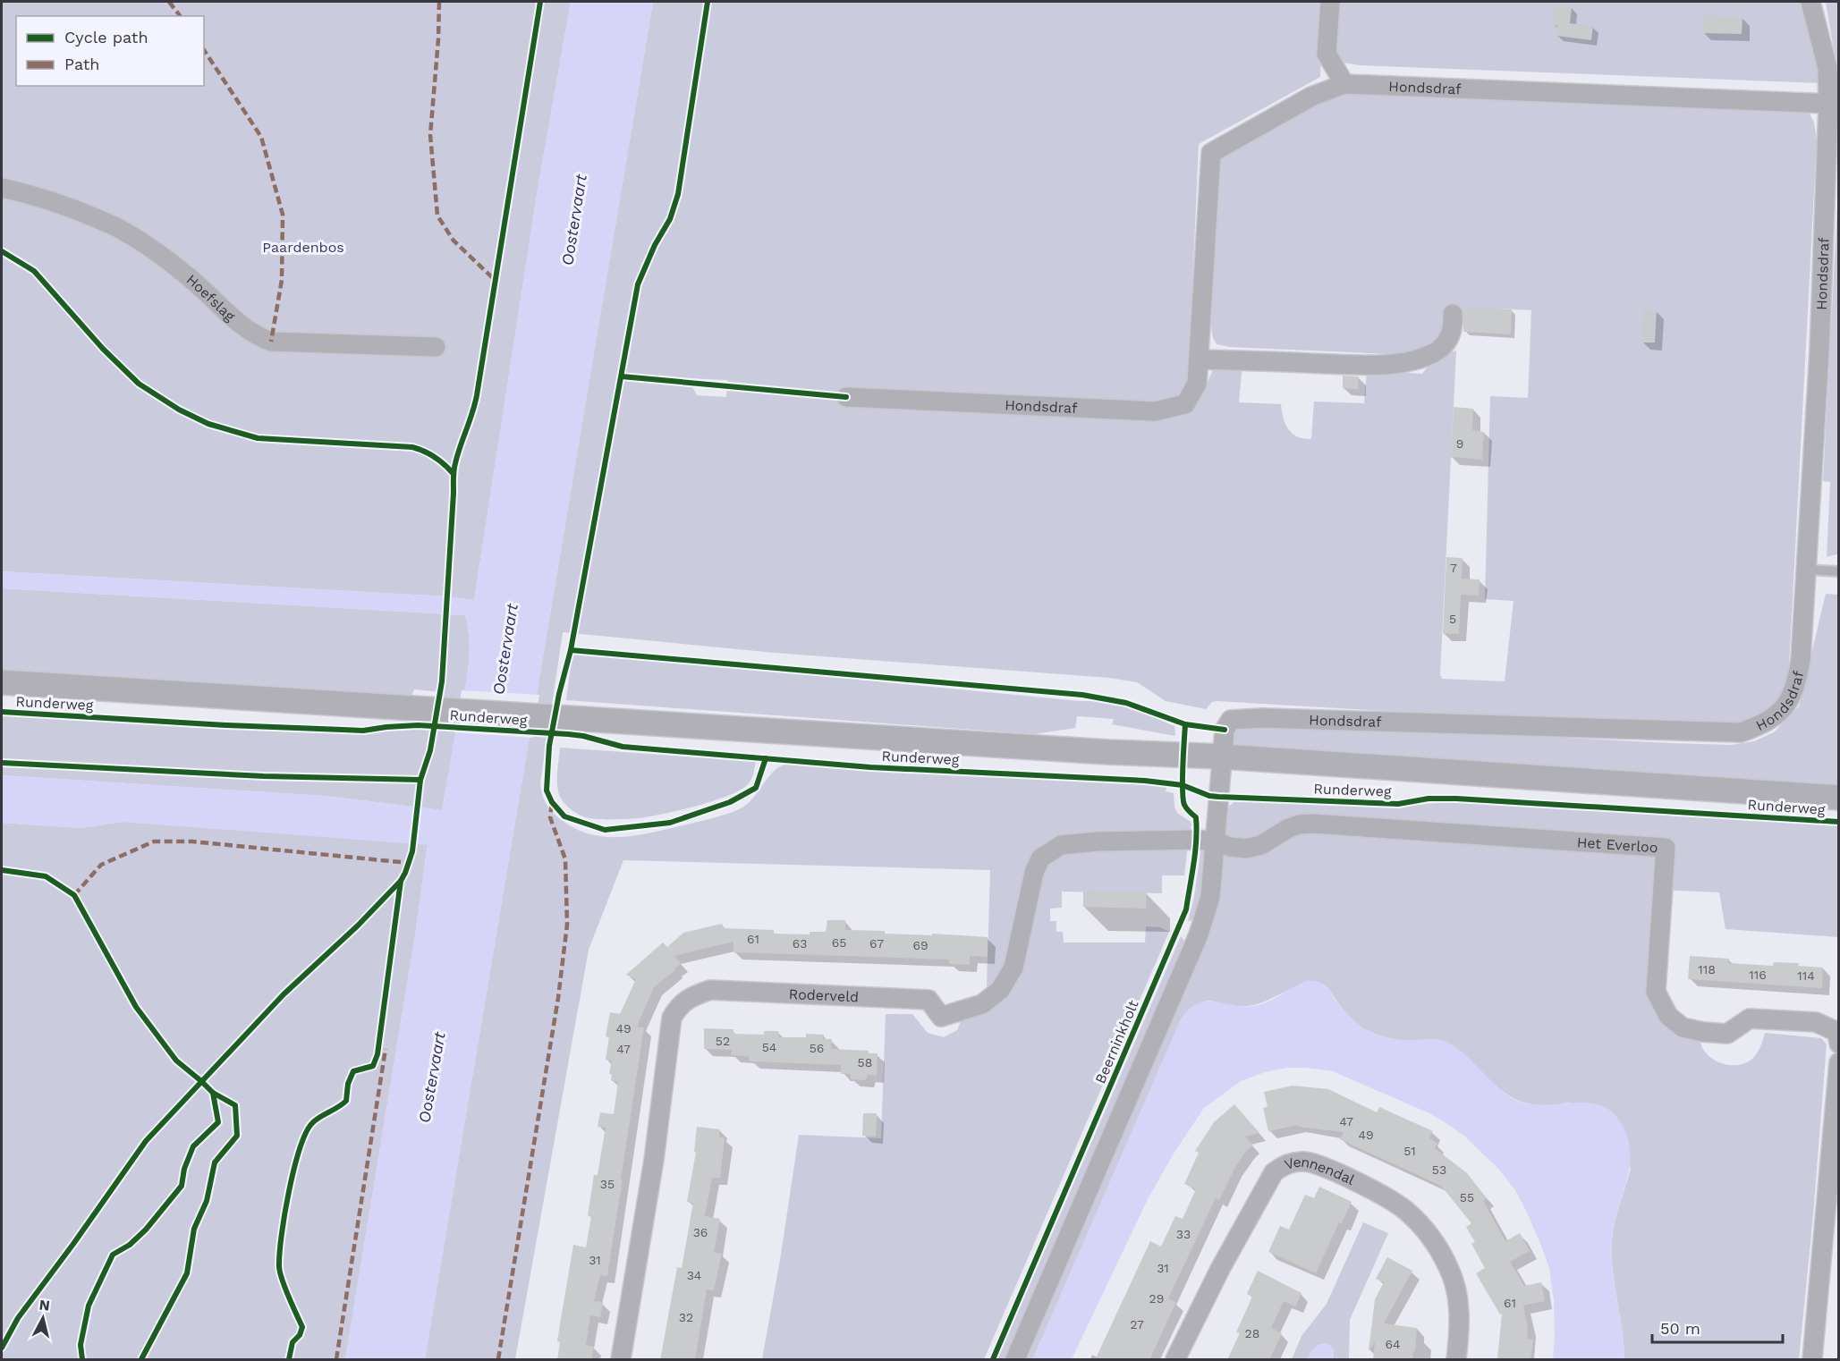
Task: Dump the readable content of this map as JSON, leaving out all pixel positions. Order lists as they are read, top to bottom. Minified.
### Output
{"streets":{"street":["Hondsdraf","Hoefslag","Runderweg","Het Everloo","Roderveld","Vennendal"],"cycle path":["Beerninkholt"]},"crossings":[["Hondsdraf","Runderweg"],["Het Everloo","Roderveld"]],"water":["Oostervaart"],"parks":["Paardenbos"],"house_numbers":["9","7","5","61","65","63","67","69","118","116","114","49","52","54","56","47","58","47","49","51","53","35","55","36","33","31","31","34","29","61","32","27","28","64"],"legend":["Cycle path","Path"],"scale_bar":"50 m","north":"top"}
